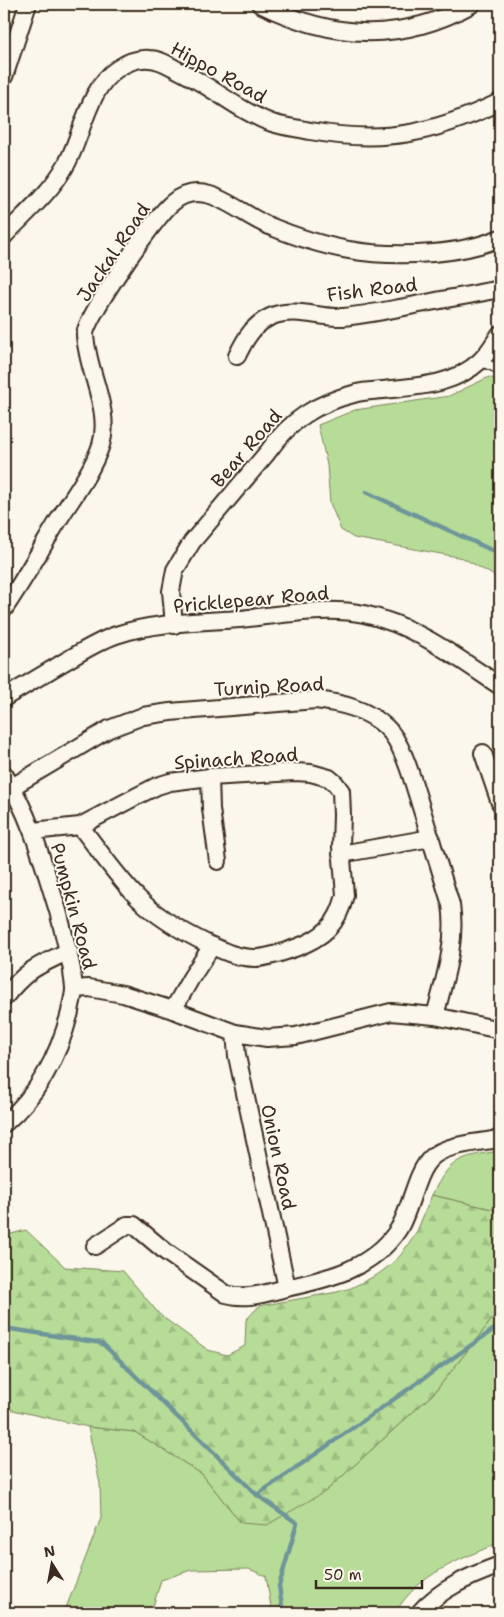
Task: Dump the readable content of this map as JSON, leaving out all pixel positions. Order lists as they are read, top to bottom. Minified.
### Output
{"streets":{"street":["Hippo Road","Jackal Road","Fish Road","Bear Road","Pricklepear Road","Turnip Road","Spinach Road","Pumpkin Road","Onion Road"]},"crossings":[["Bear Road","Pricklepear Road"],["Turnip Road","Pumpkin Road"],["Spinach Road","Pumpkin Road"]],"scale_bar":"50 m","north":"top"}
